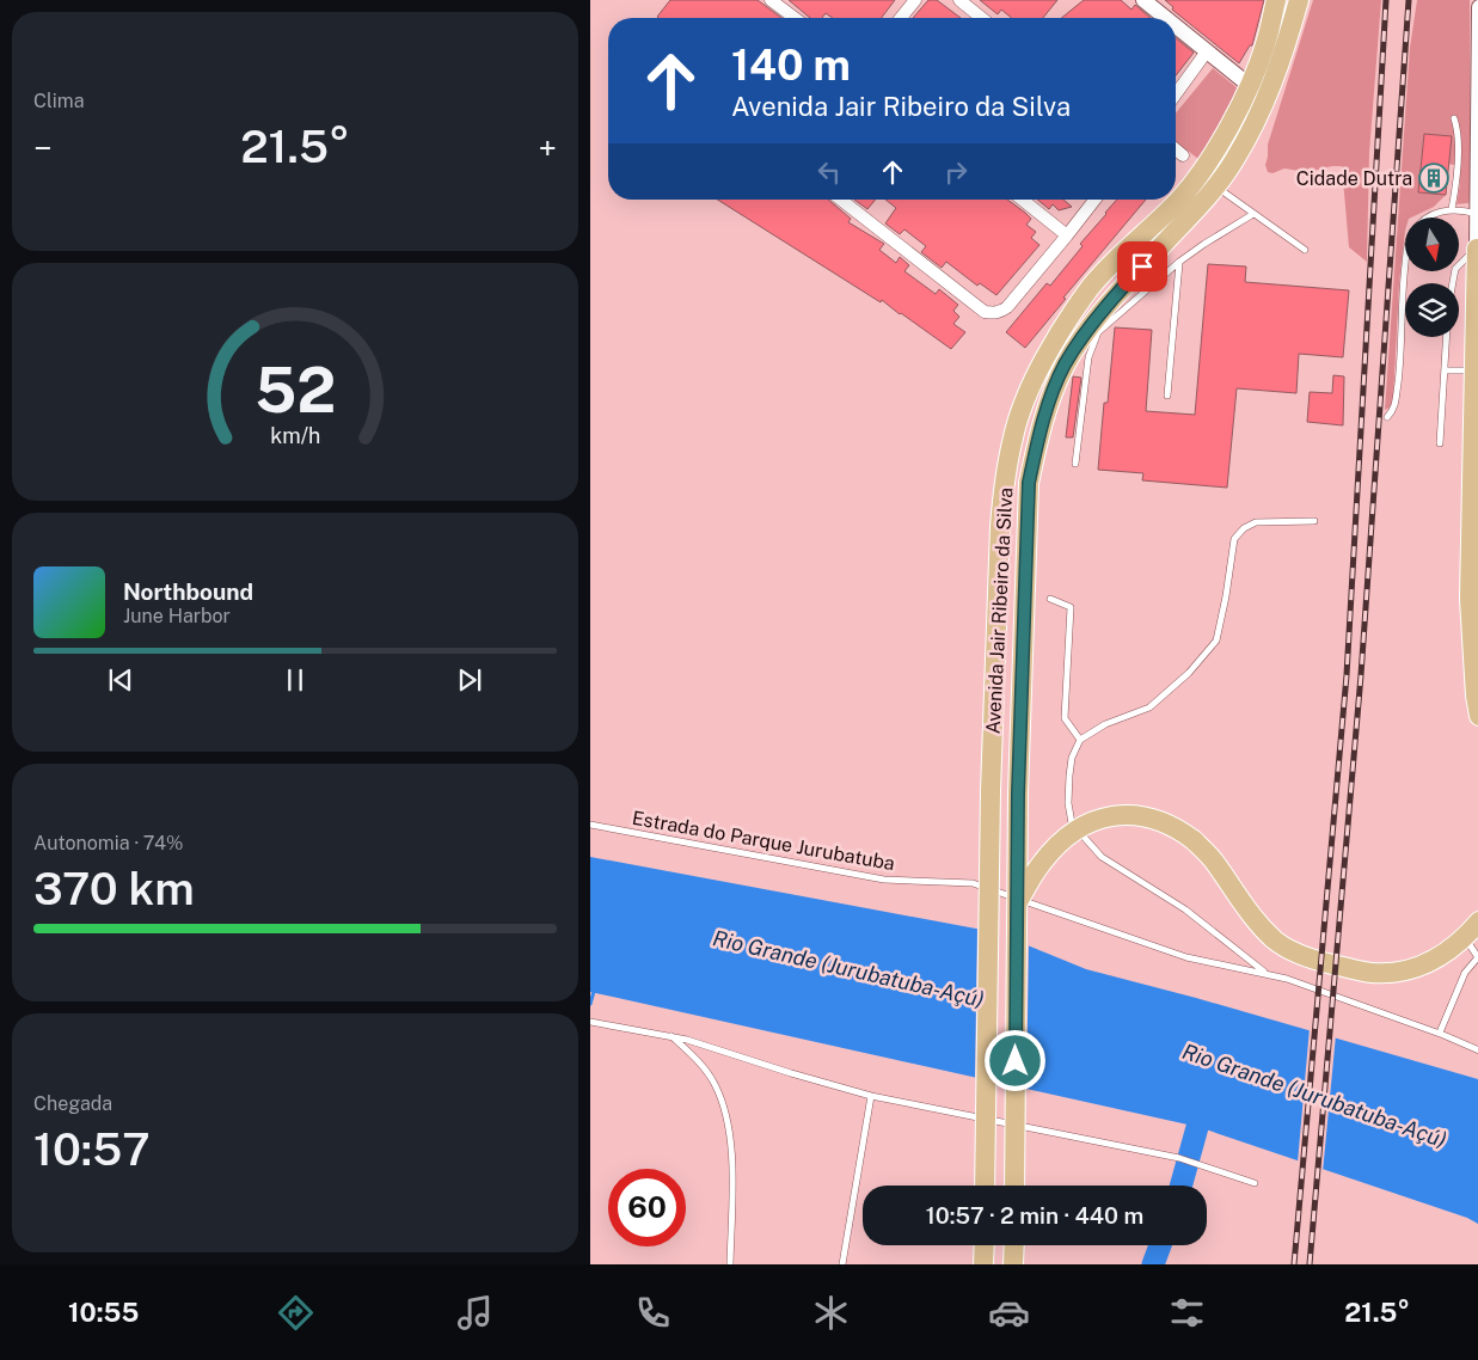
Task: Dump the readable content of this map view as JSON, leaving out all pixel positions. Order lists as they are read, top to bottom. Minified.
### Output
{"streets":{"main road":["Avenida Jair Ribeiro da Silva"],"lane":["Estrada do Parque Jurubatuba"]},"water":["Rio Grande (Jurubatuba-Açú)"],"places":{"building":["Cidade Dutra"]},"north":"bottom","page":{"tile":["Clima",["Autonomia · 74%","370 km"],["Chegada","10:57"]],"turn":["140 m","Avenida Jair Ribeiro da Silva"],"heat":["−","21.5°","+"],"song":["Northbound","June Harbor"],"limit":"60","trip":"10:57 · 2 min · 440 m","tabs":["10:55","21.5°"],"gauge":["52","km/h"]}}
